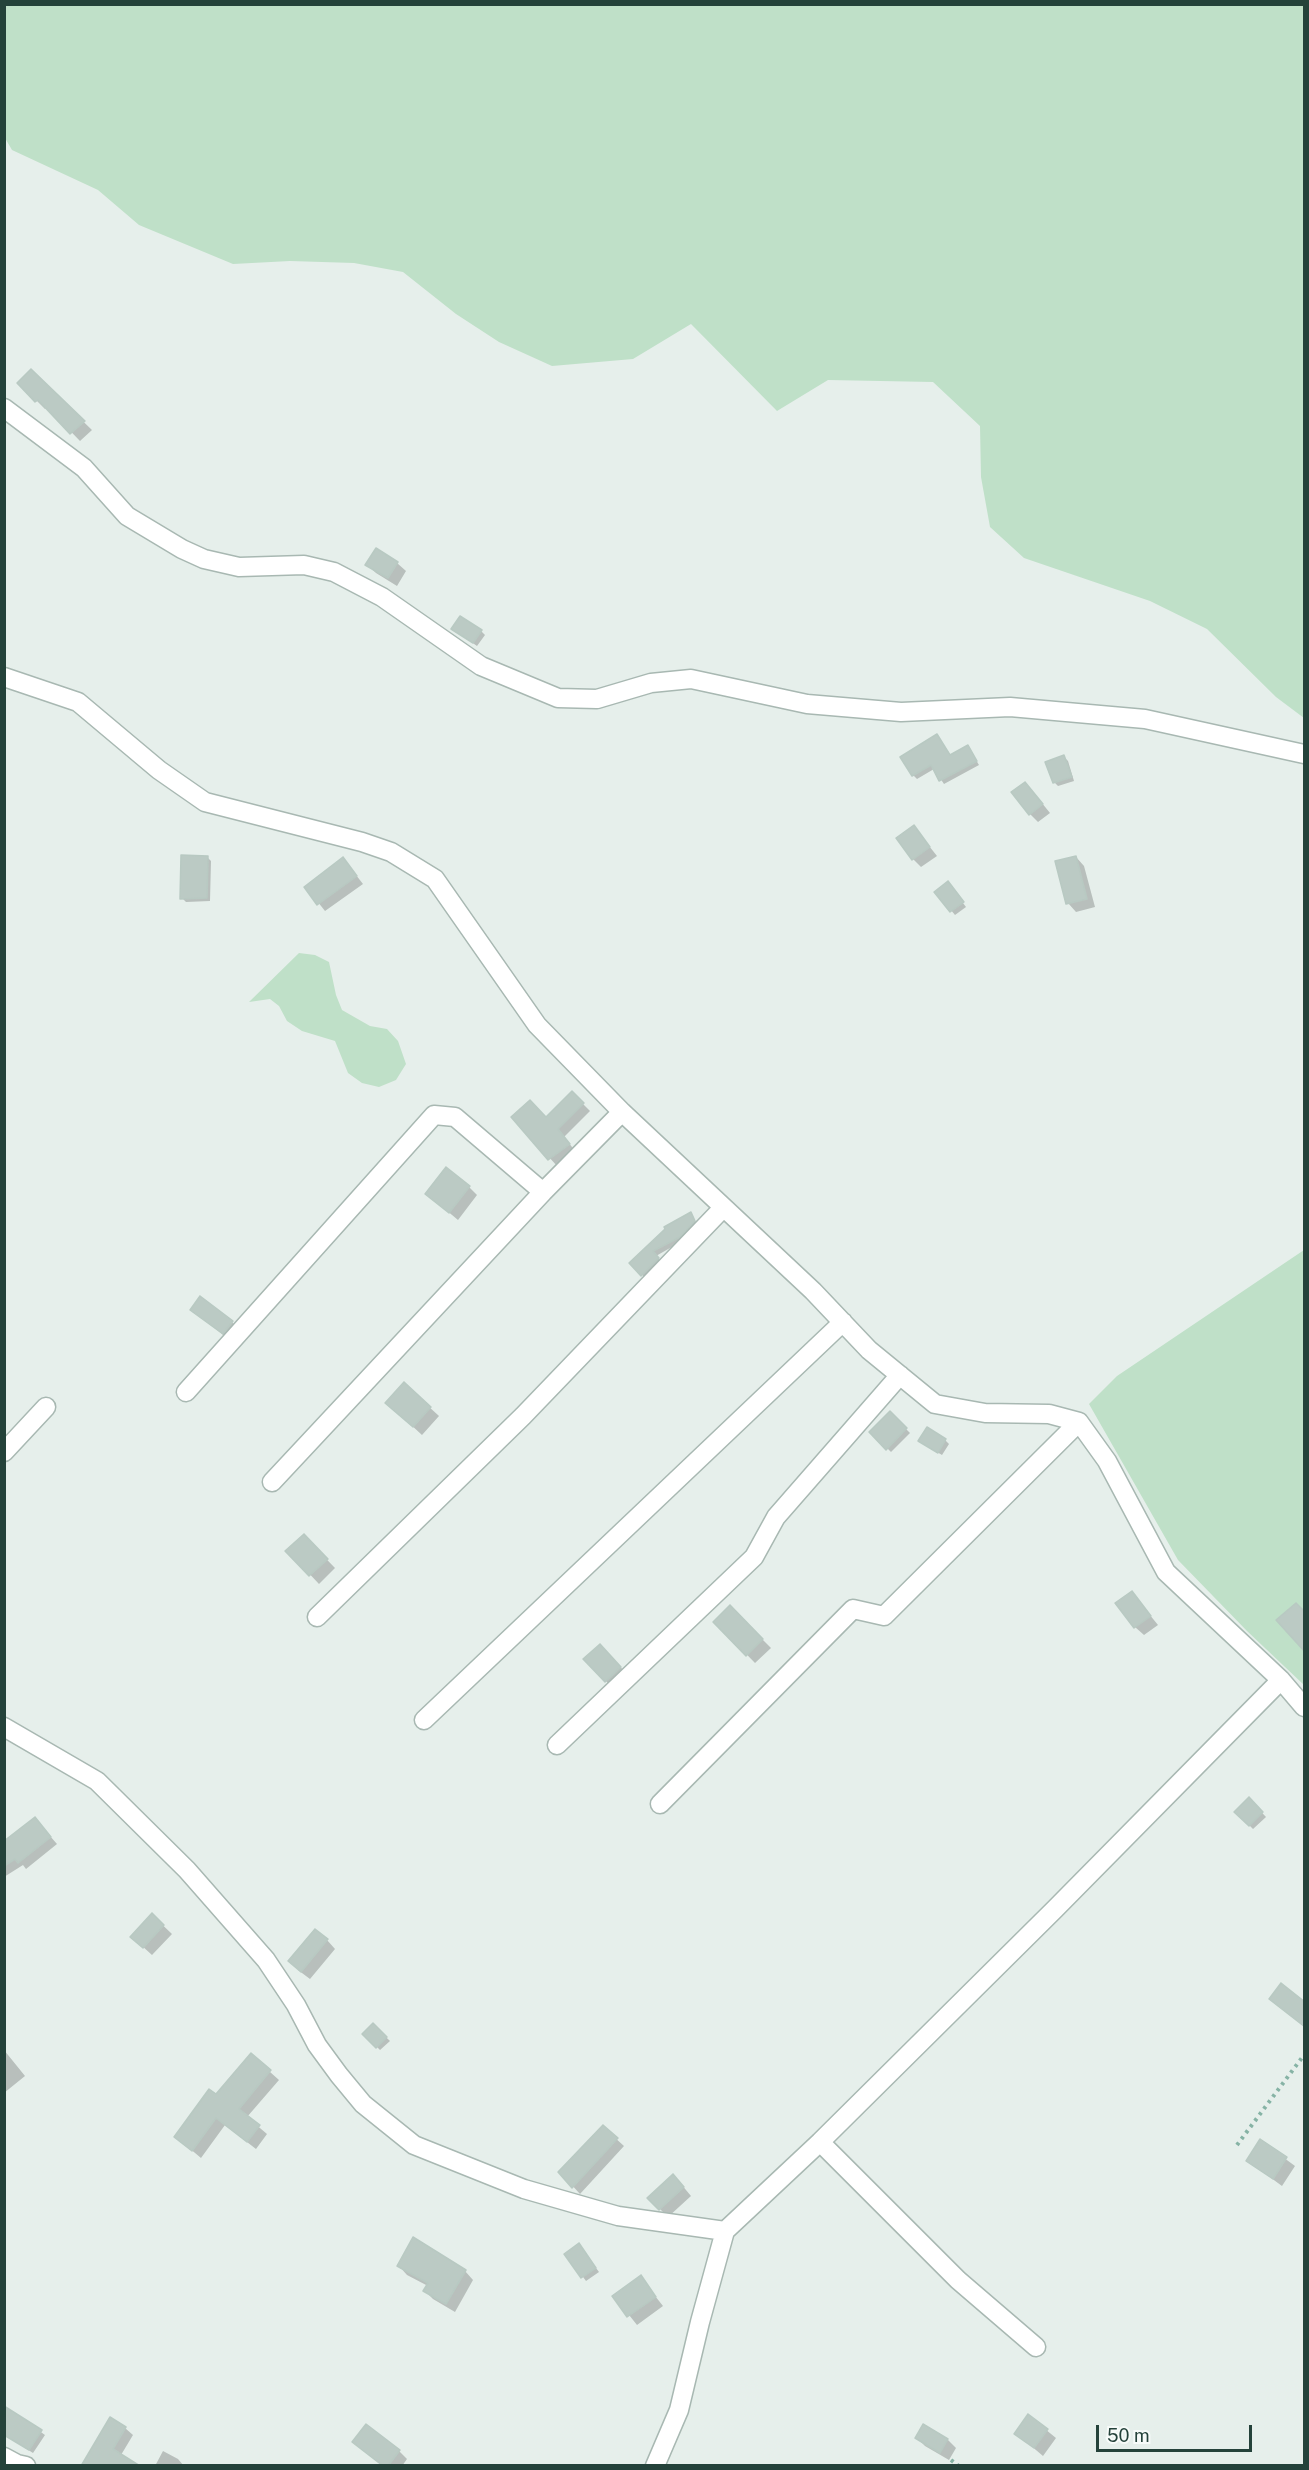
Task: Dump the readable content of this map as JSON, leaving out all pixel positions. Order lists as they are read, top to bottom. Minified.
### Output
{"scale_bar":"50 m"}
